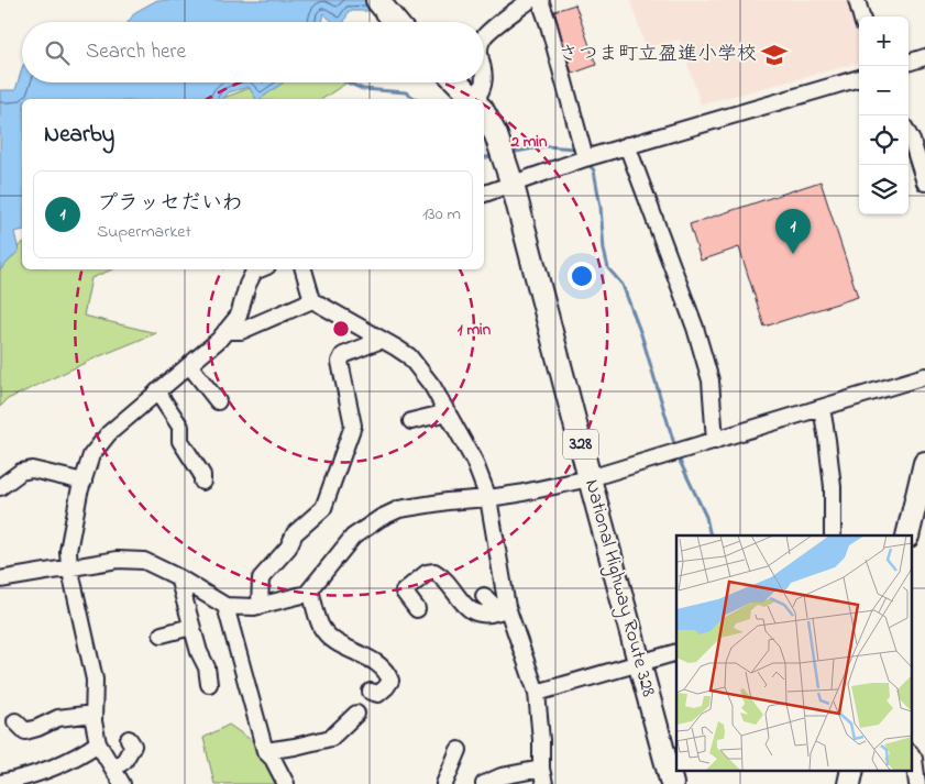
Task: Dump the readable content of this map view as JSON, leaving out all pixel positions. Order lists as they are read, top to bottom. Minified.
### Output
{"streets":{"highway":["328","National Highway Route 328"]},"places":{"school or university":["さつま町立盈進小学校"]},"page":{"map_buttons":["+","−"],"search":"Search here","heading":"Nearby","list":[{"mark":"1","name":"プラッセだいわ","note":"Supermarket","value":"130 m"}],"pins":"1"},"rings":["2 min","1 min"]}
